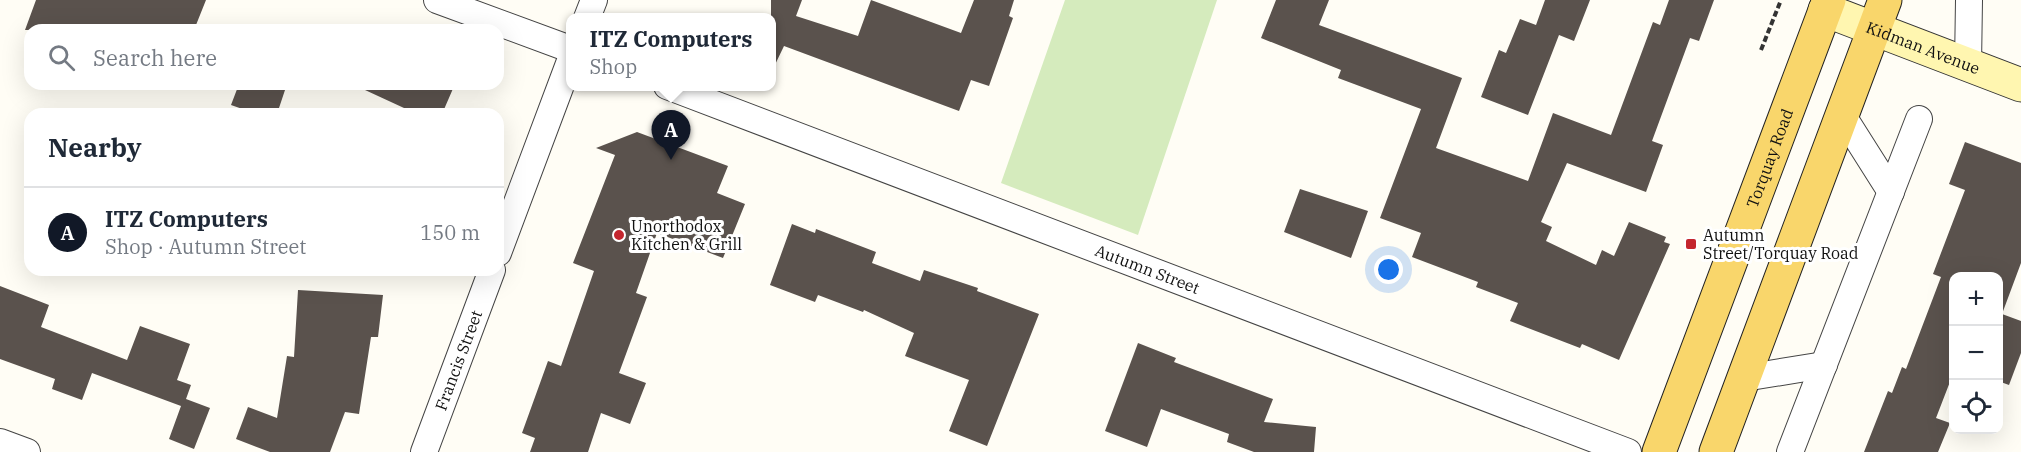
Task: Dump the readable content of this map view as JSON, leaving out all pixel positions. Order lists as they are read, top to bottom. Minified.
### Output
{"streets":{"main road":["Torquay Road"],"street":["Kidman Avenue","Autumn Street","Francis Street"]},"crossings":[["Kidman Avenue","Torquay Road"]],"places":{"other":["Unorthodox Kitchen & Grill"],"transit":["Autumn Street/Torquay Road"]},"page":{"popup":["ITZ Computers","Shop"],"search":"Search here","heading":"Nearby","pins":"A","list":[{"mark":"A","name":"ITZ Computers","note":"Shop · Autumn Street","value":"150 m"}],"map_buttons":["+","−"]}}
